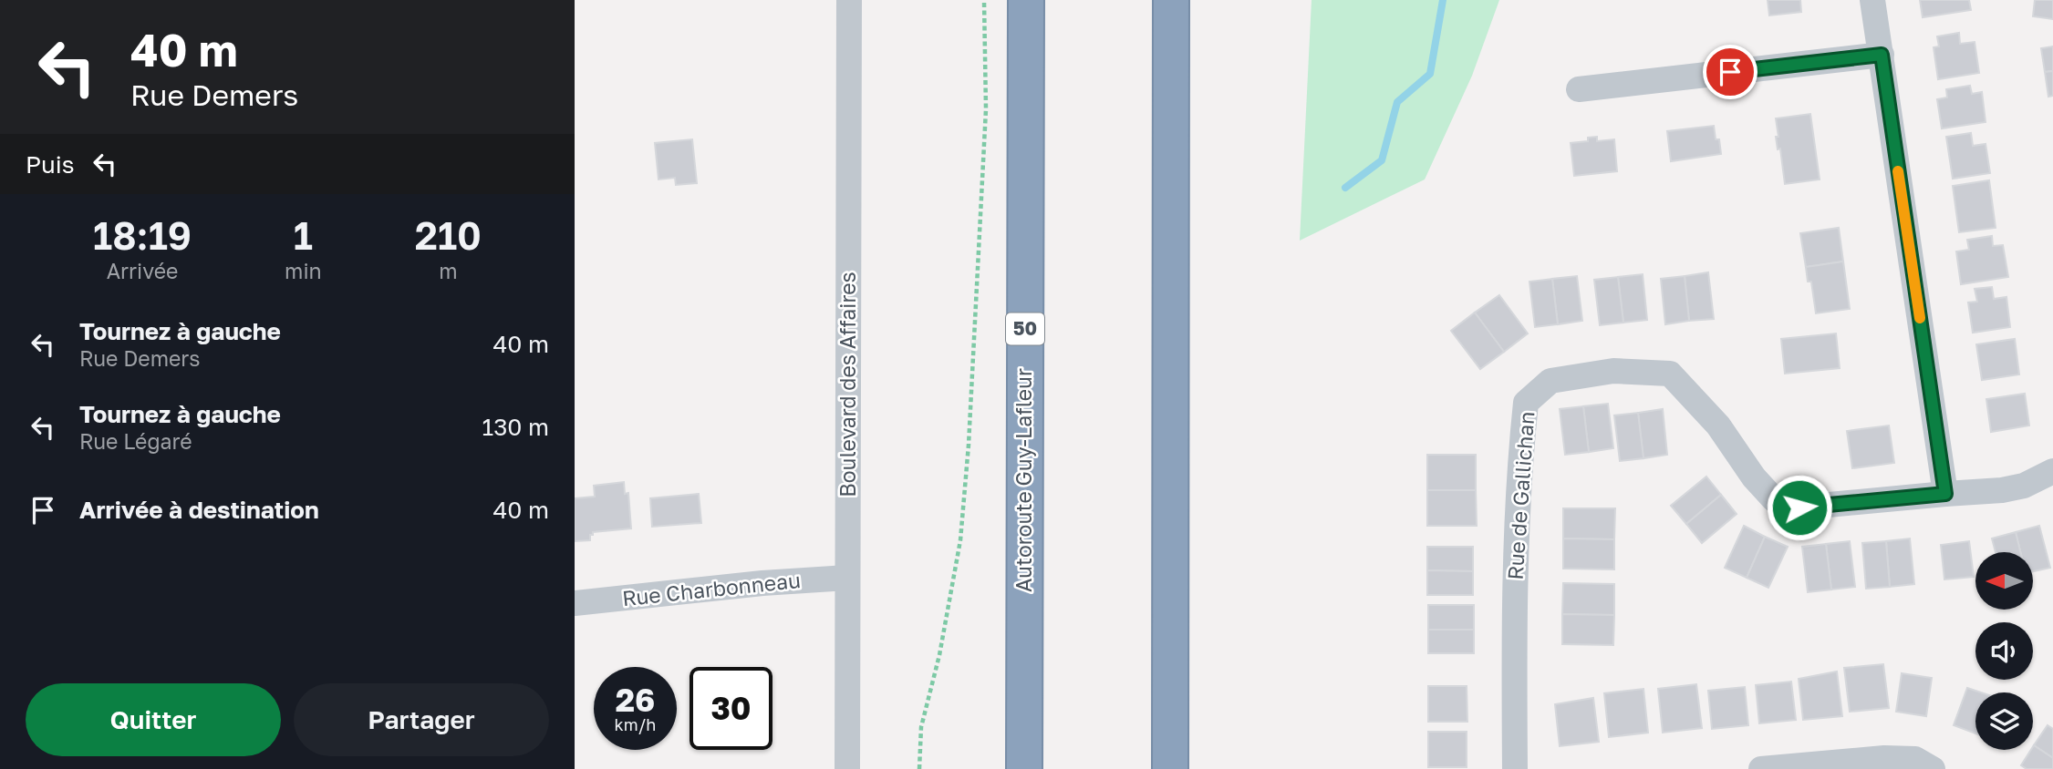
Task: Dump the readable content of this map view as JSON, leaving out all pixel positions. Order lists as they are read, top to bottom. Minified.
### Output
{"streets":{"highway":["50","Autoroute Guy-Lafleur"],"street":["Boulevard des Affaires","Rue de Gallichan","Rue Charbonneau"]},"crossings":[["Boulevard des Affaires","Rue Charbonneau"]],"north":"left","page":{"turn":["40 m","Rue Demers"],"then":"Puis","eta":["18:19","Arrivée","1","min","210","m"],"list":[{"name":"Tournez à gauche","note":"Rue Demers","value":"40 m"},{"name":"Tournez à gauche","note":"Rue Légaré","value":"130 m"},{"name":"Arrivée à destination","value":"40 m"}],"speed":"26 km/h","limit":"30","buttons":["Quitter","Partager"]}}
